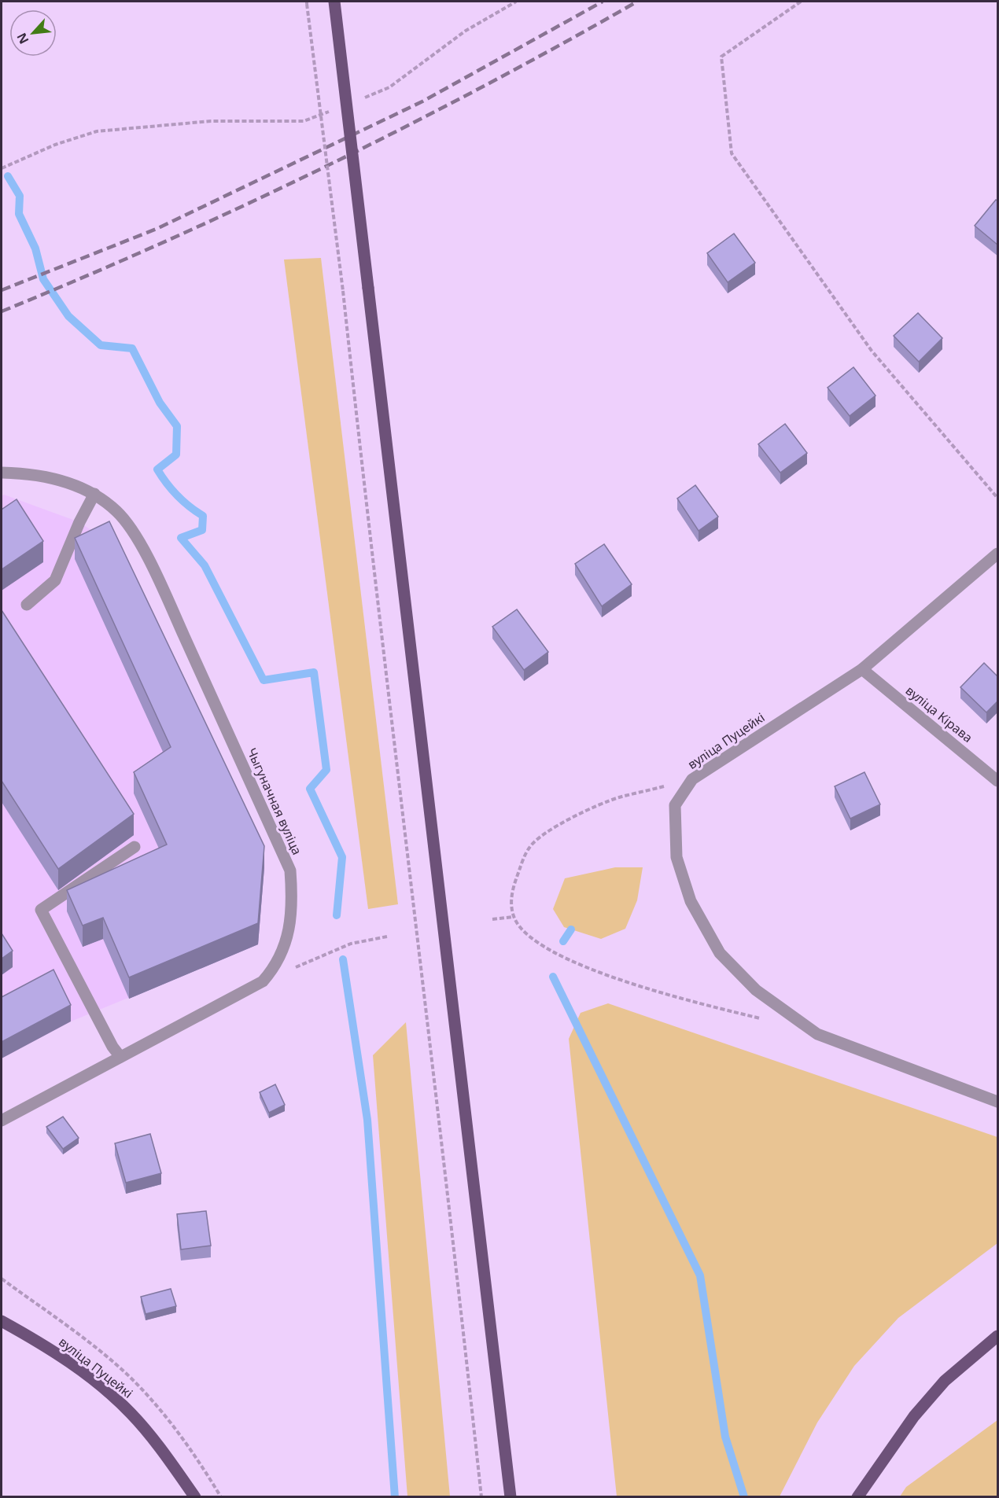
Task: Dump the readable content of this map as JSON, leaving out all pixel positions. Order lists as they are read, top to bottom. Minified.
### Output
{"streets":{"main road":["вуліца Пуцейкі"],"street":["вуліца Кірава","Чыгуначная вуліца"]},"crossings":[["вуліца Кірава","вуліца Пуцейкі"]],"north":"bottom left"}
